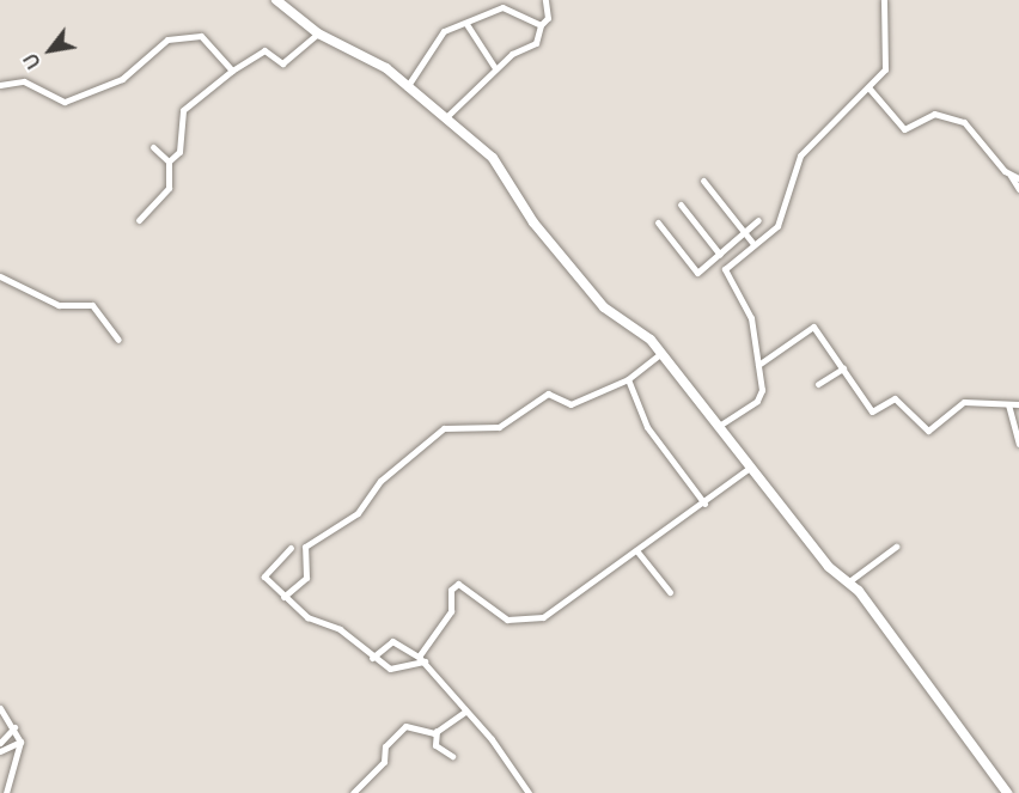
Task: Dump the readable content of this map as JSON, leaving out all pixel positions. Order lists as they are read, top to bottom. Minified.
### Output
{"north":"bottom left"}
